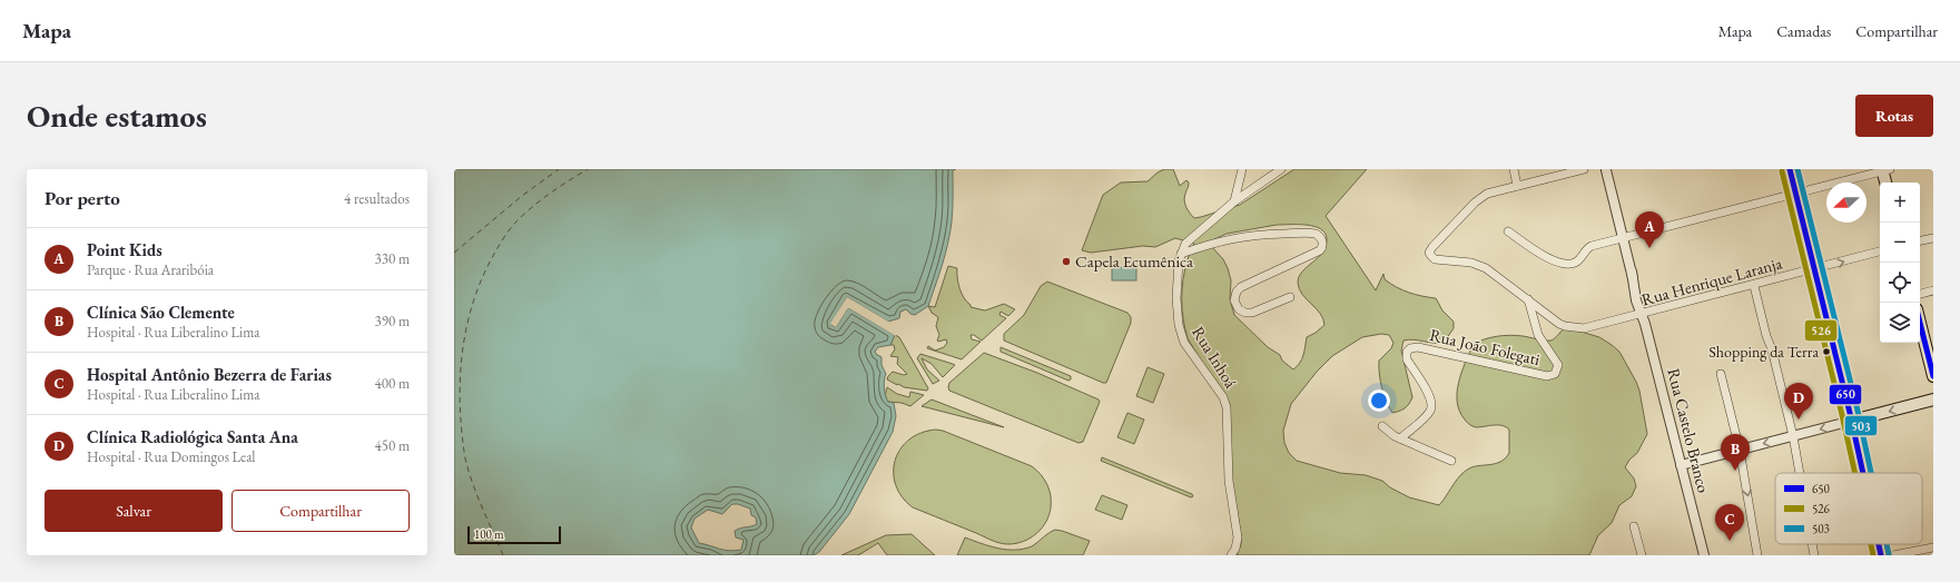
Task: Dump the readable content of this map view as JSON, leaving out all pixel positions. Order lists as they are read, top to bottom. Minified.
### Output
{"streets":{"street":["Rua Henrique Laranja","Rua João Folegati","Rua Inhoá","Rua Castelo Branco"]},"crossings":[["Rua Henrique Laranja","Rua João Folegati"],["Rua Henrique Laranja","Rua Castelo Branco"]],"places":["Capela Ecumênica","Shopping da Terra"],"lines":["transit line 650","transit line 503","transit line 526"],"legend":["650","526","503"],"scale_bar":"100 m","north":"left","page":{"header":"Mapa","nav":["Mapa","Camadas","Compartilhar"],"buttons":["Rotas",["Salvar","Compartilhar"]],"title":"Onde estamos","heading":["Por perto","4 resultados"],"map_buttons":["+","−"],"pins":["A","D","B","C"],"list":[{"mark":"A","name":"Point Kids","note":"Parque · Rua Araribóia","value":"330 m"},{"mark":"B","name":"Clínica São Clemente","note":"Hospital · Rua Liberalino Lima","value":"390 m"},{"mark":"C","name":"Hospital Antônio Bezerra de Farias","note":"Hospital · Rua Liberalino Lima","value":"400 m"},{"mark":"D","name":"Clínica Radiológica Santa Ana","note":"Hospital · Rua Domingos Leal","value":"450 m"}],"scale":"100 m"}}
